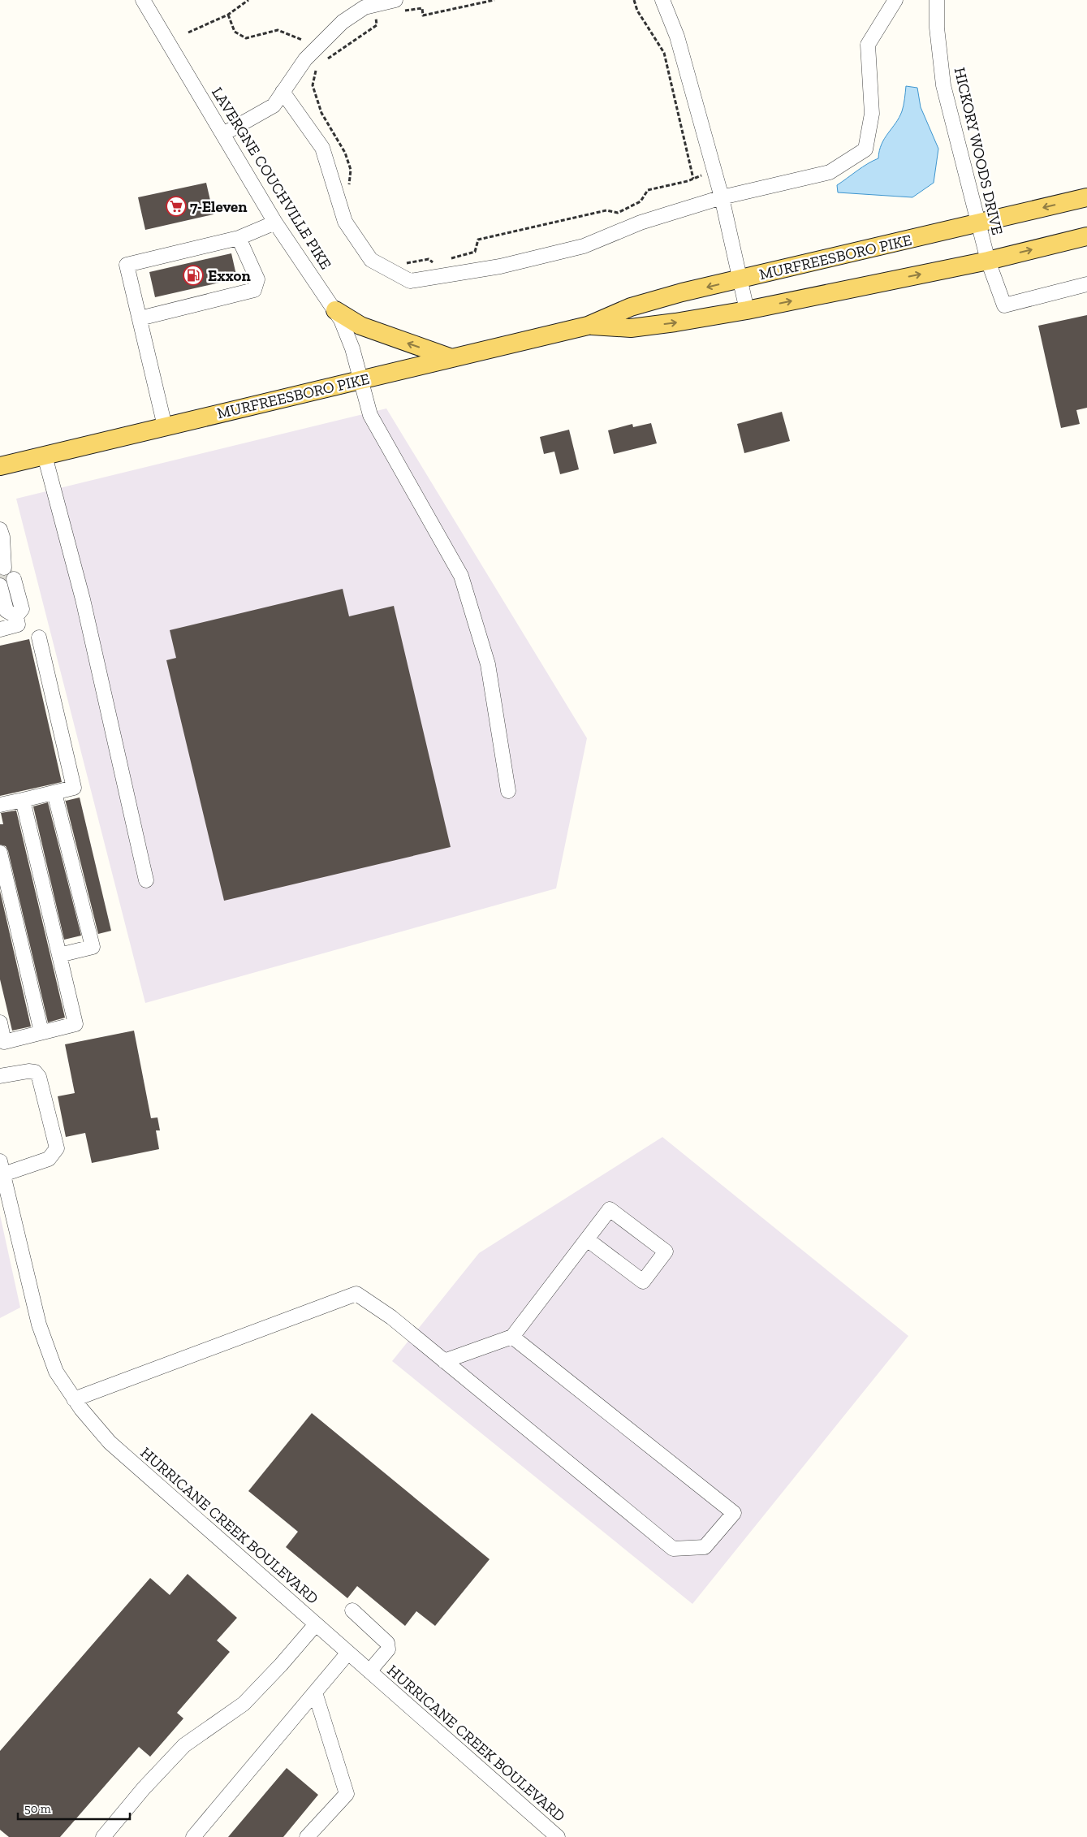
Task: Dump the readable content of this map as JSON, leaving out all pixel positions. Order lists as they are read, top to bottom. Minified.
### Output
{"streets":{"main road":["MURFREESBORO PIKE"],"street":["HICKORY WOODS DRIVE","LAVERGNE COUCHVILLE PIKE","HURRICANE CREEK BOULEVARD"]},"crossings":[["HICKORY WOODS DRIVE","MURFREESBORO PIKE"],["LAVERGNE COUCHVILLE PIKE","MURFREESBORO PIKE"]],"places":{"supermarket":["7-Eleven"],"fuel station":["Exxon"]},"scale_bar":"50 m"}
